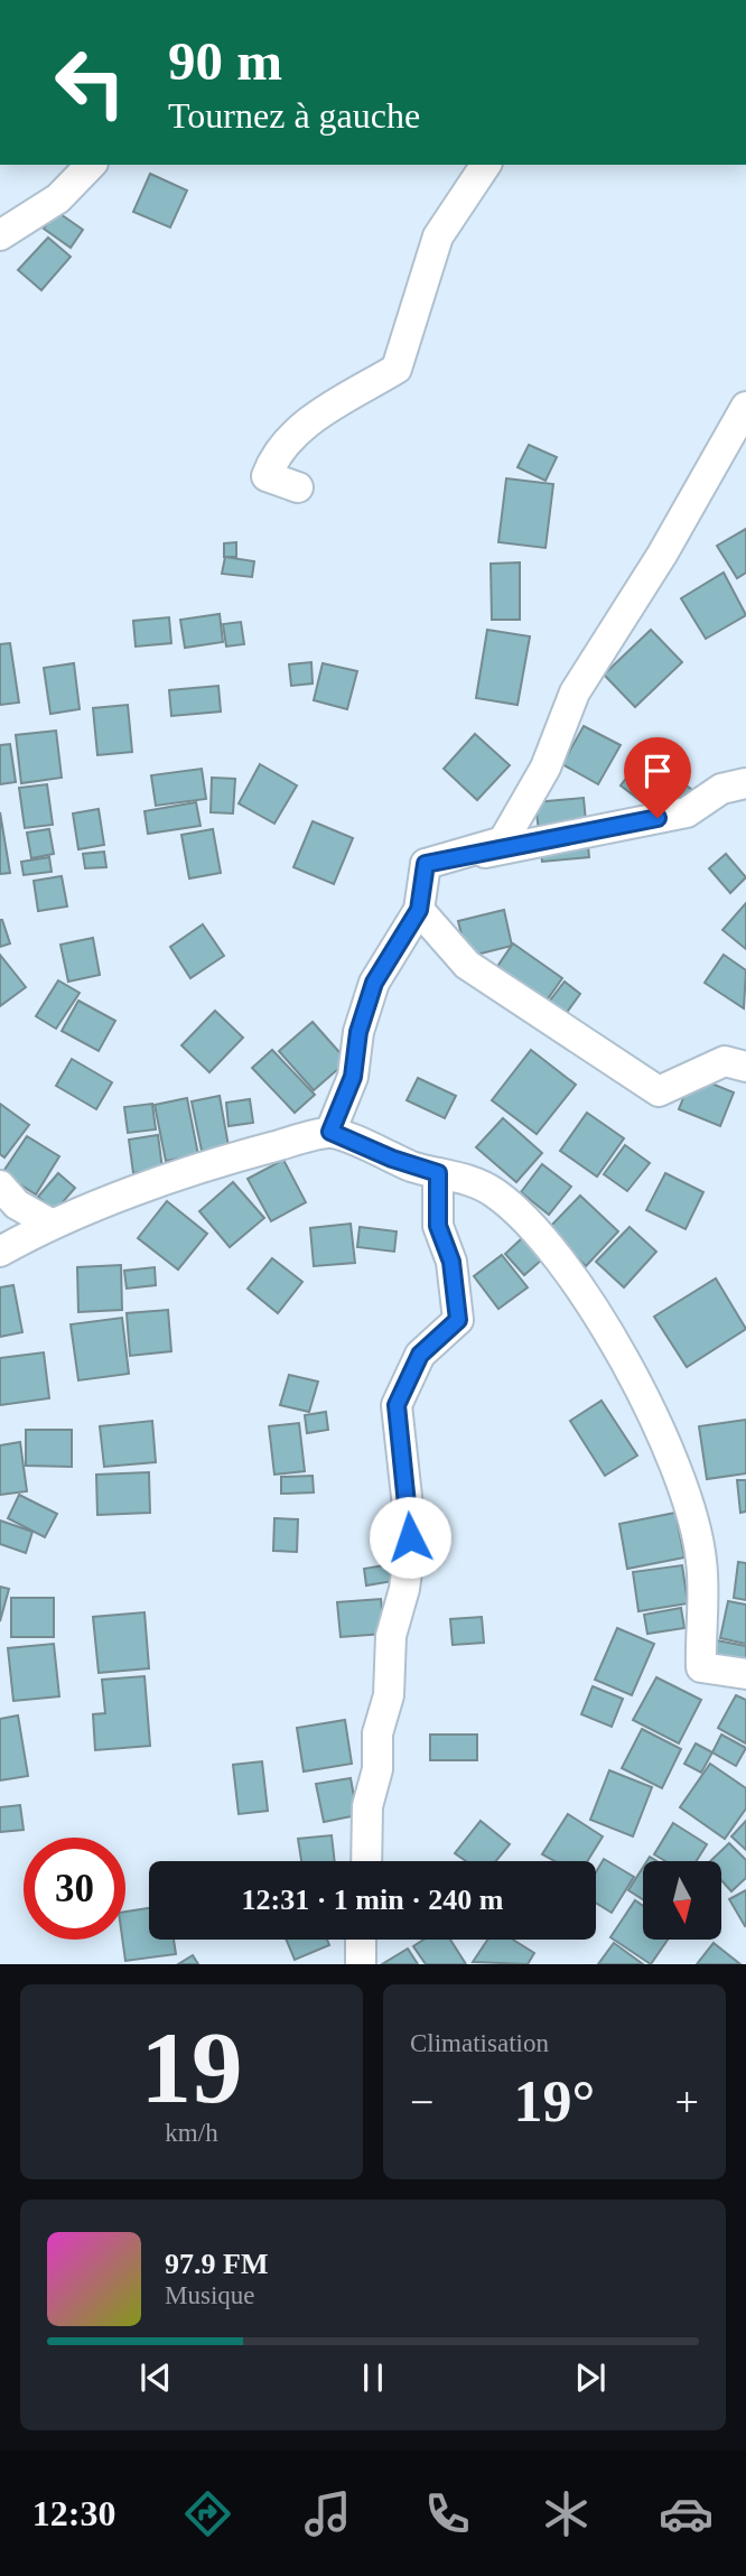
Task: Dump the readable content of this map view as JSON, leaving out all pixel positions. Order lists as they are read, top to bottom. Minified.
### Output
{"north":"bottom","page":{"turn":["90 m","Tournez à gauche"],"limit":"30","trip":"12:31 · 1 min · 240 m","tile":[["19","km/h"],"Climatisation"],"heat":["−","19°","+"],"song":["97.9 FM","Musique"],"tabs":"12:30"}}
